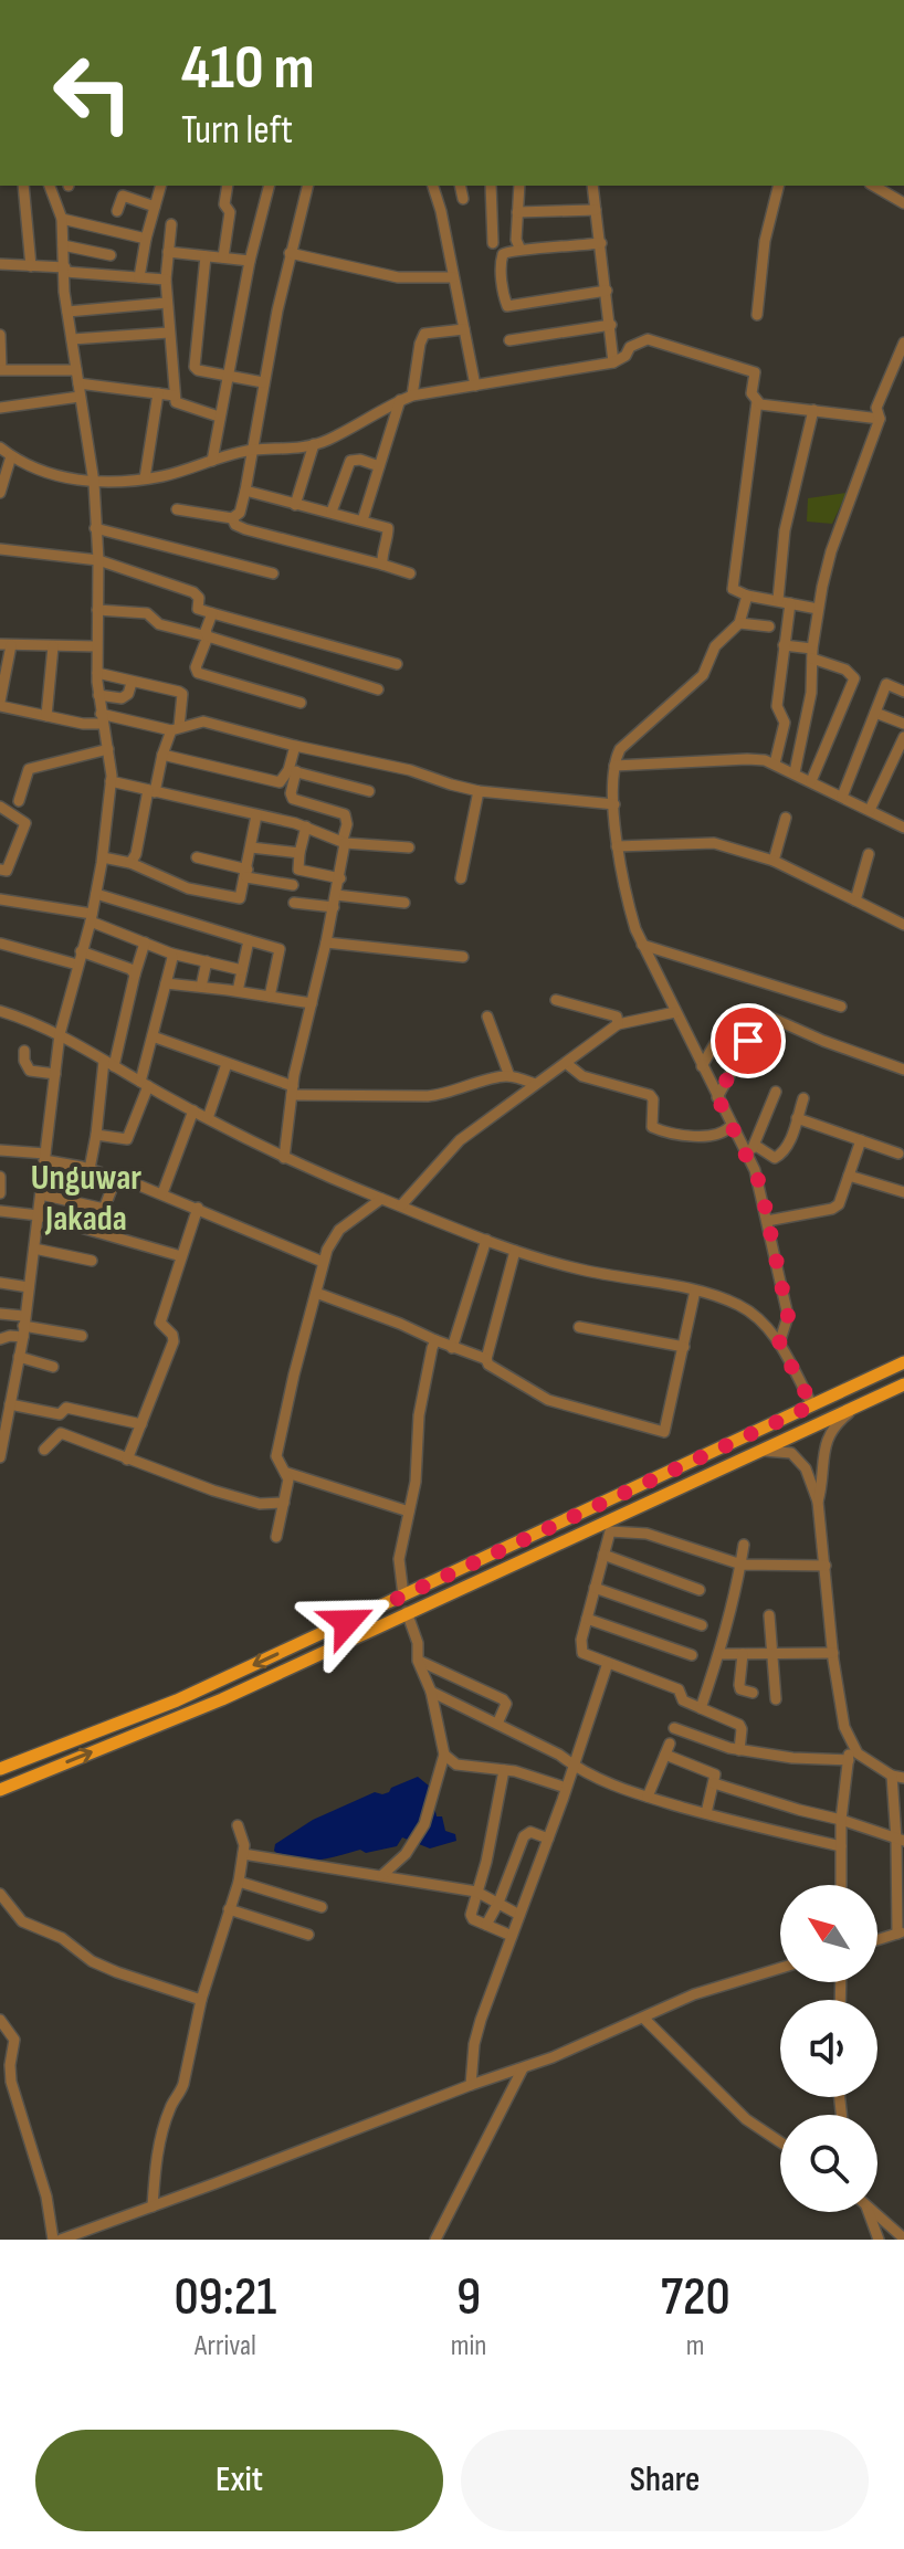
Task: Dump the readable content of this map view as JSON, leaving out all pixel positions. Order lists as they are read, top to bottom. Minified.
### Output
{"districts":["Unguwar Jakada"],"north":"top left","page":{"turn":["410 m","Turn left"],"eta":["09:21","Arrival","9","min","720","m"],"buttons":["Exit","Share"]}}
